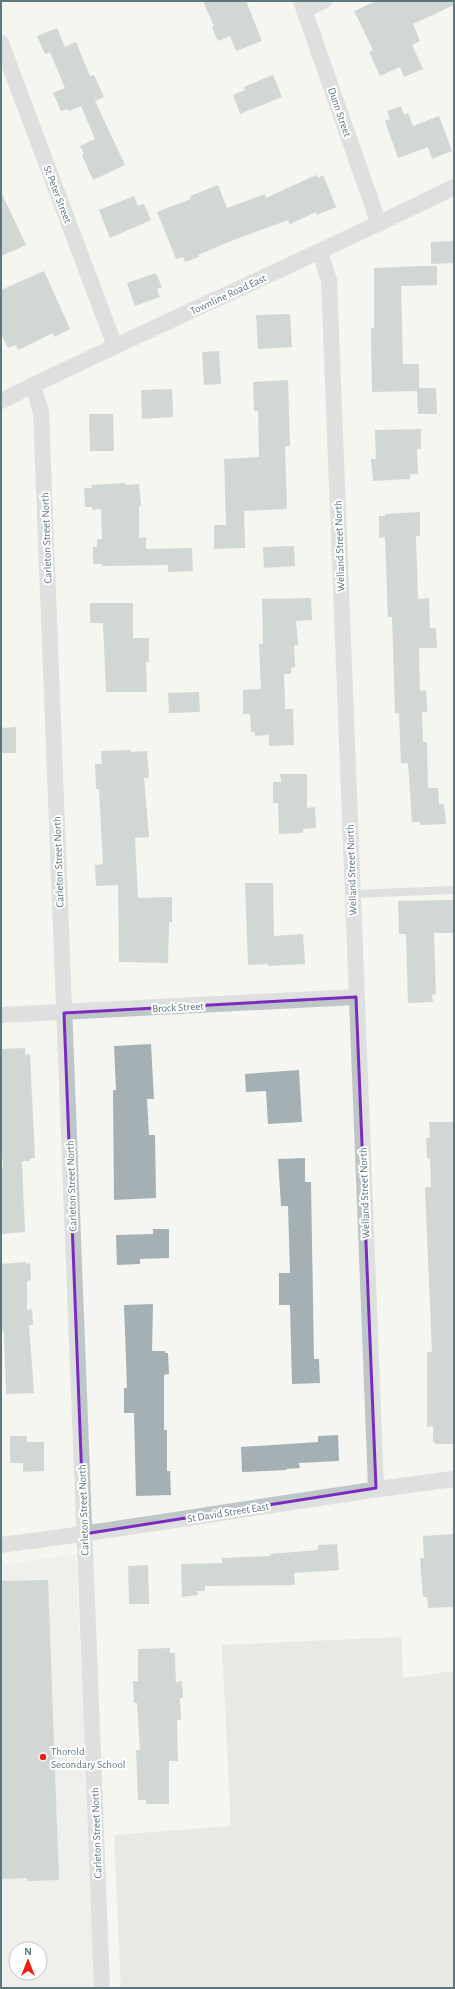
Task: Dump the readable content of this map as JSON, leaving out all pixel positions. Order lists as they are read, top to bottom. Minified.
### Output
{"streets":{"street":["Dunn Street","St Peter Street","Townline Road East","Carleton Street North","Welland Street North","Brock Street","St David Street East"]},"crossings":[["Dunn Street","Townline Road East"],["St Peter Street","Townline Road East"],["Townline Road East","Carleton Street North"],["Townline Road East","Welland Street North"],["Carleton Street North","Brock Street"],["Carleton Street North","St David Street East"],["Welland Street North","Brock Street"],["Welland Street North","St David Street East"]],"places":["Thorold Secondary School"],"north":"top"}
